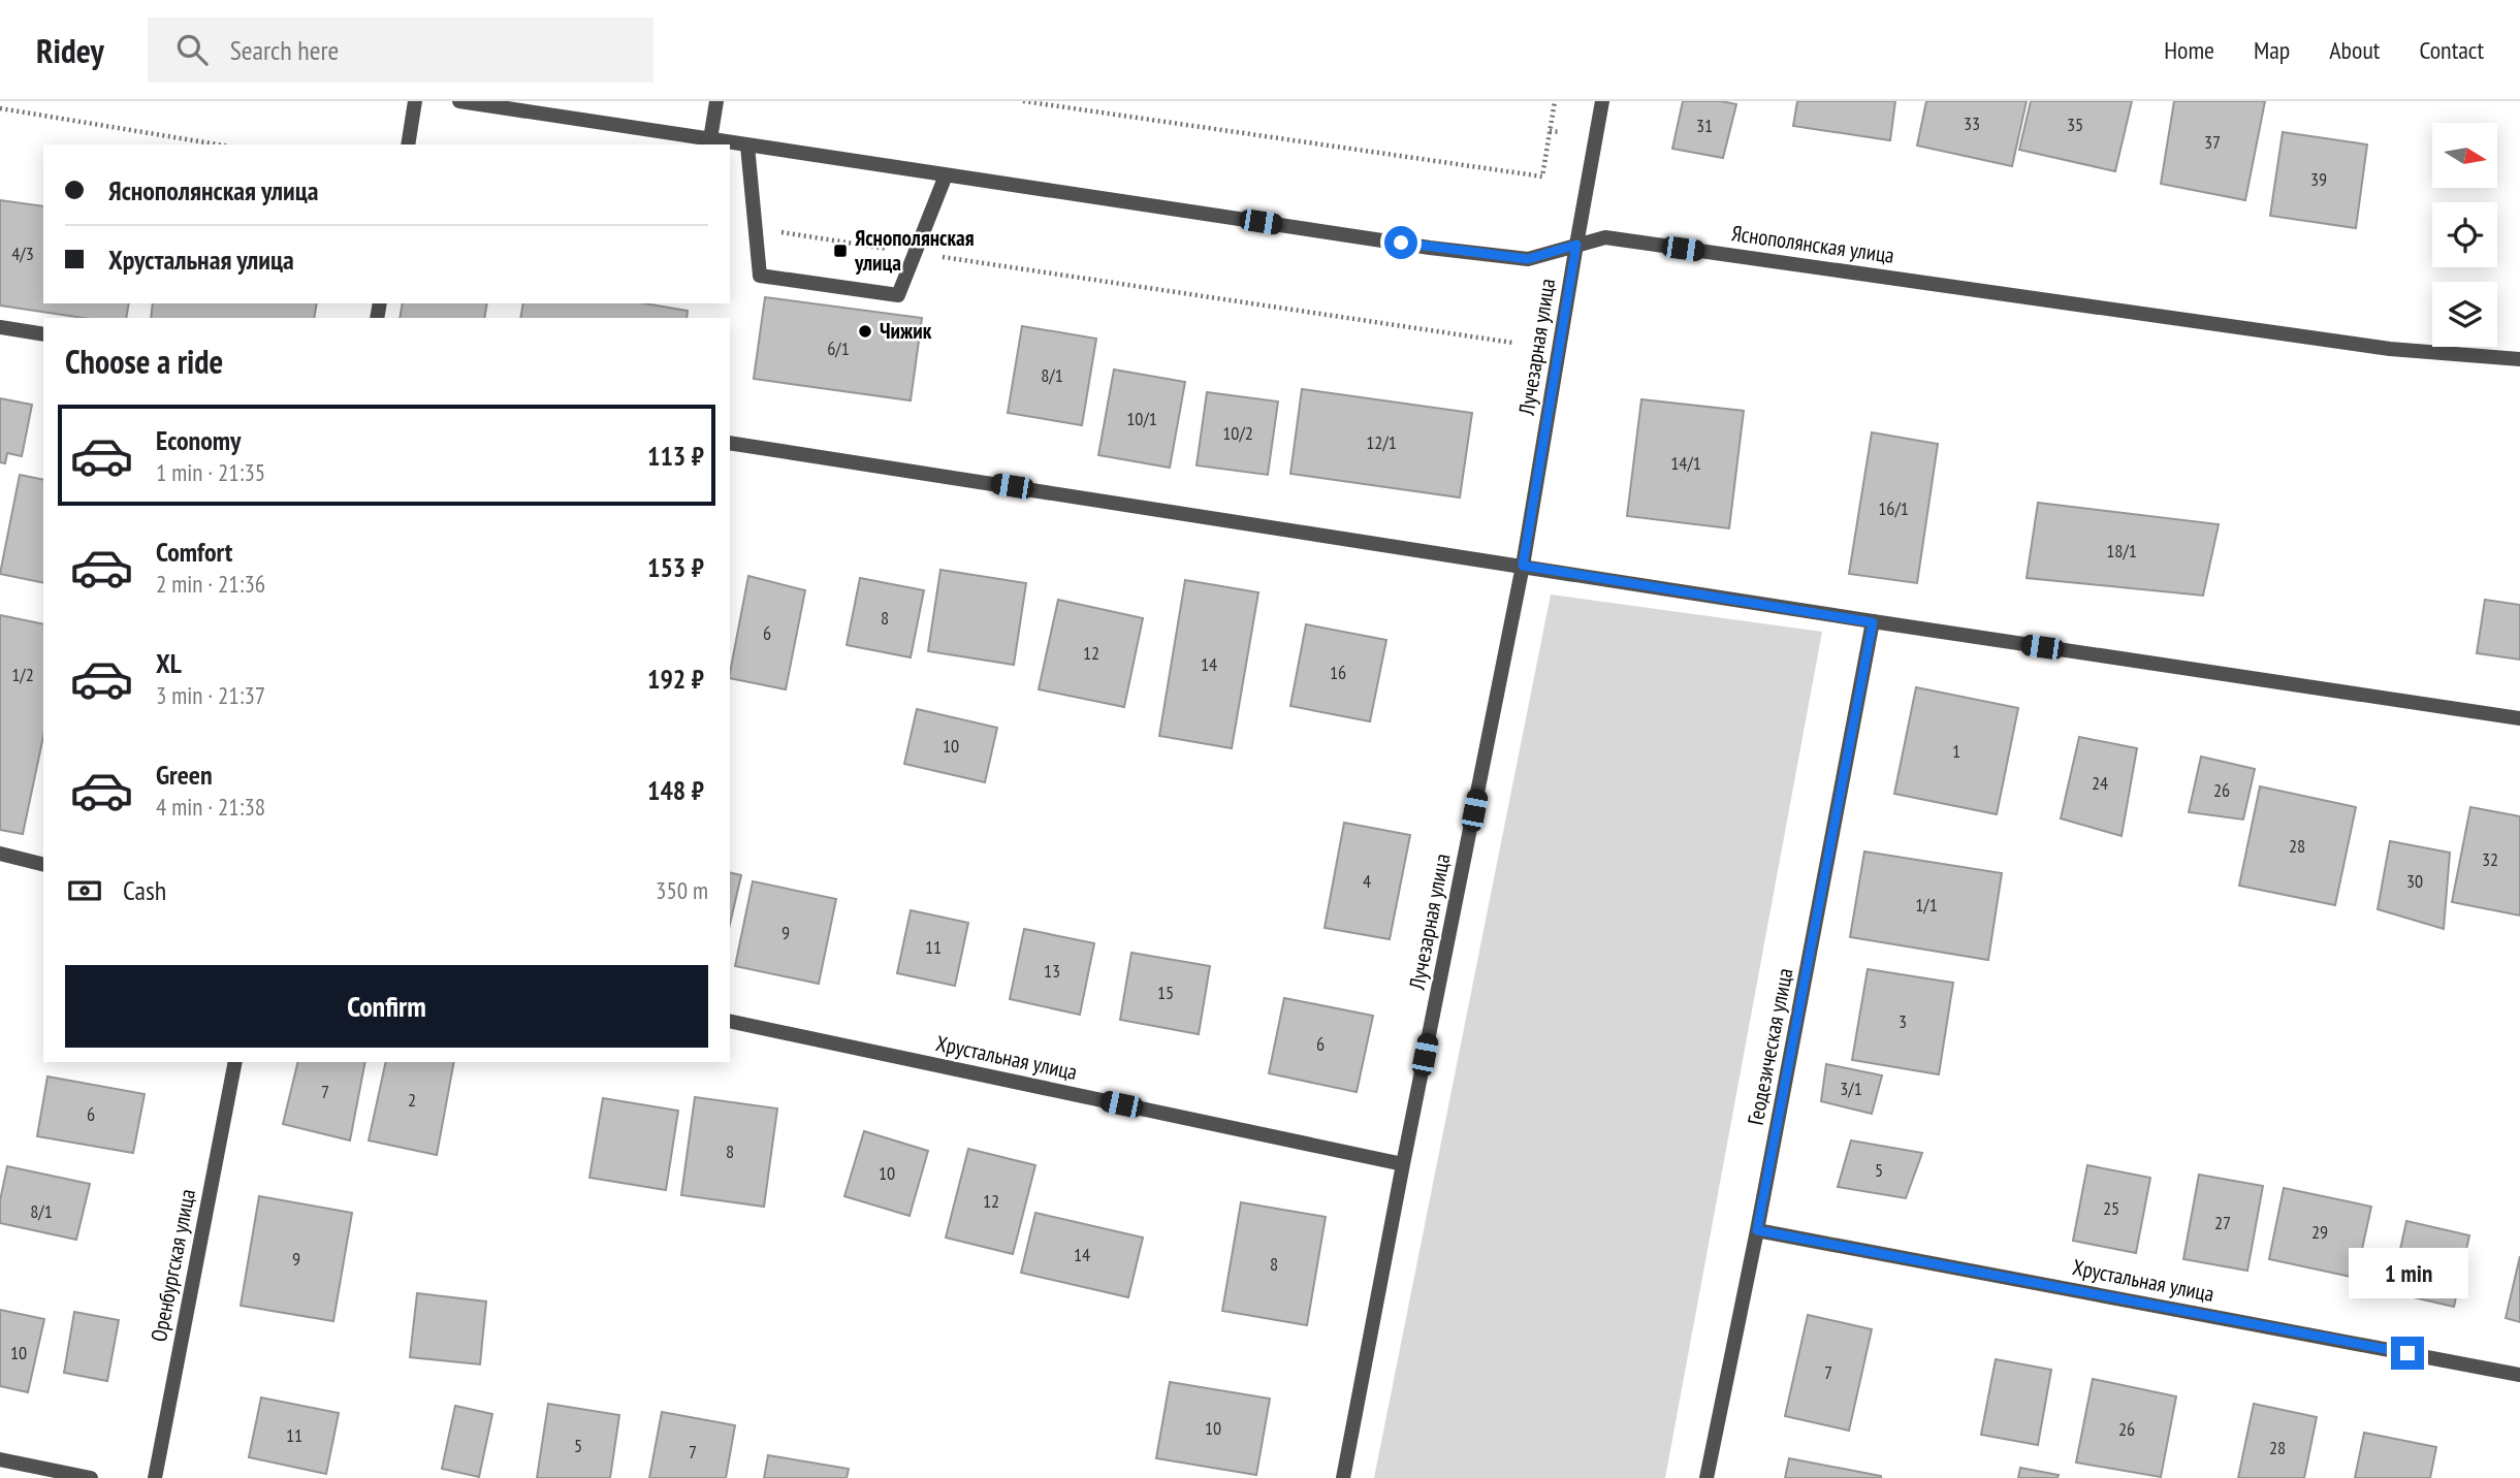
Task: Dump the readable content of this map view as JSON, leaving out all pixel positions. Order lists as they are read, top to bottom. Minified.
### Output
{"streets":{"street":["Яснополянская улица","Лучезарная улица","Геодезическая улица","Хрустальная улица","Оренбургская улица"]},"crossings":[["Яснополянская улица","Лучезарная улица"],["Лучезарная улица","Хрустальная улица"],["Геодезическая улица","Хрустальная улица"]],"places":{"transit":["Яснополянская улица"],"other":["Чижик"]},"house_numbers":["33","35","31","37","39","4/3","6/1","8/1","10/1","10/2","12/1","14/1","16/1","18/1","8","6","12","14","16","1/2","10","1","24","26","28","32","4","30","1/1","9","11","13","15","3","6","3/1","7","2","6","8","5","10","12","25","8/1","27","29","14","9","8","10","7","10","26","11","5","28","7"],"north":"right","page":{"header":"Ridey","search":"Search here","nav":["Home","Map","About","Contact"],"banner":["Яснополянская улица","Хрустальная улица"],"heading":"Choose a ride","list":[{"name":"Economy","note":"1 min · 21:35","value":"113 ₽"},{"name":"Comfort","note":"2 min · 21:36","value":"153 ₽"},{"name":"XL","note":"3 min · 21:37","value":"192 ₽"},{"name":"Green","note":"4 min · 21:38","value":"148 ₽"}],"pay":["Cash","350 m"],"buttons":"Confirm","bubble":"1 min"}}
